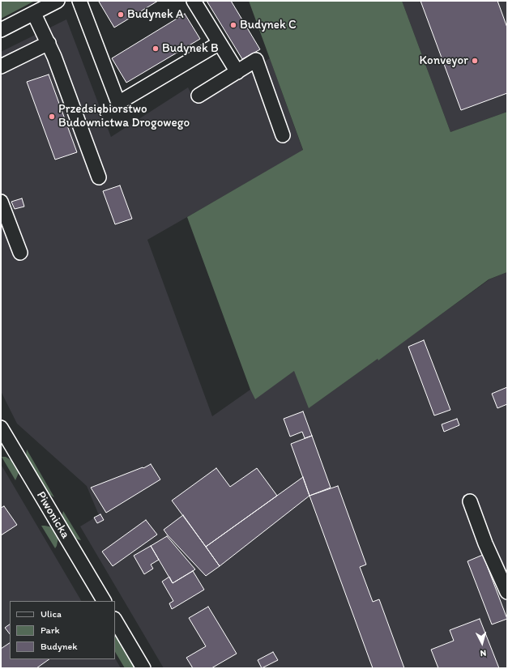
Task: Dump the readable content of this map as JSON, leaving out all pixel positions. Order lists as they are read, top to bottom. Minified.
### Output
{"streets":{"street":["Piwonicka"]},"places":["Budynek A","Budynek C","Budynek B","Konveyor","Przedsiębiorstwo Budownictwa Drogowego"],"legend":["Ulica","Park","Budynek"],"north":"bottom"}
